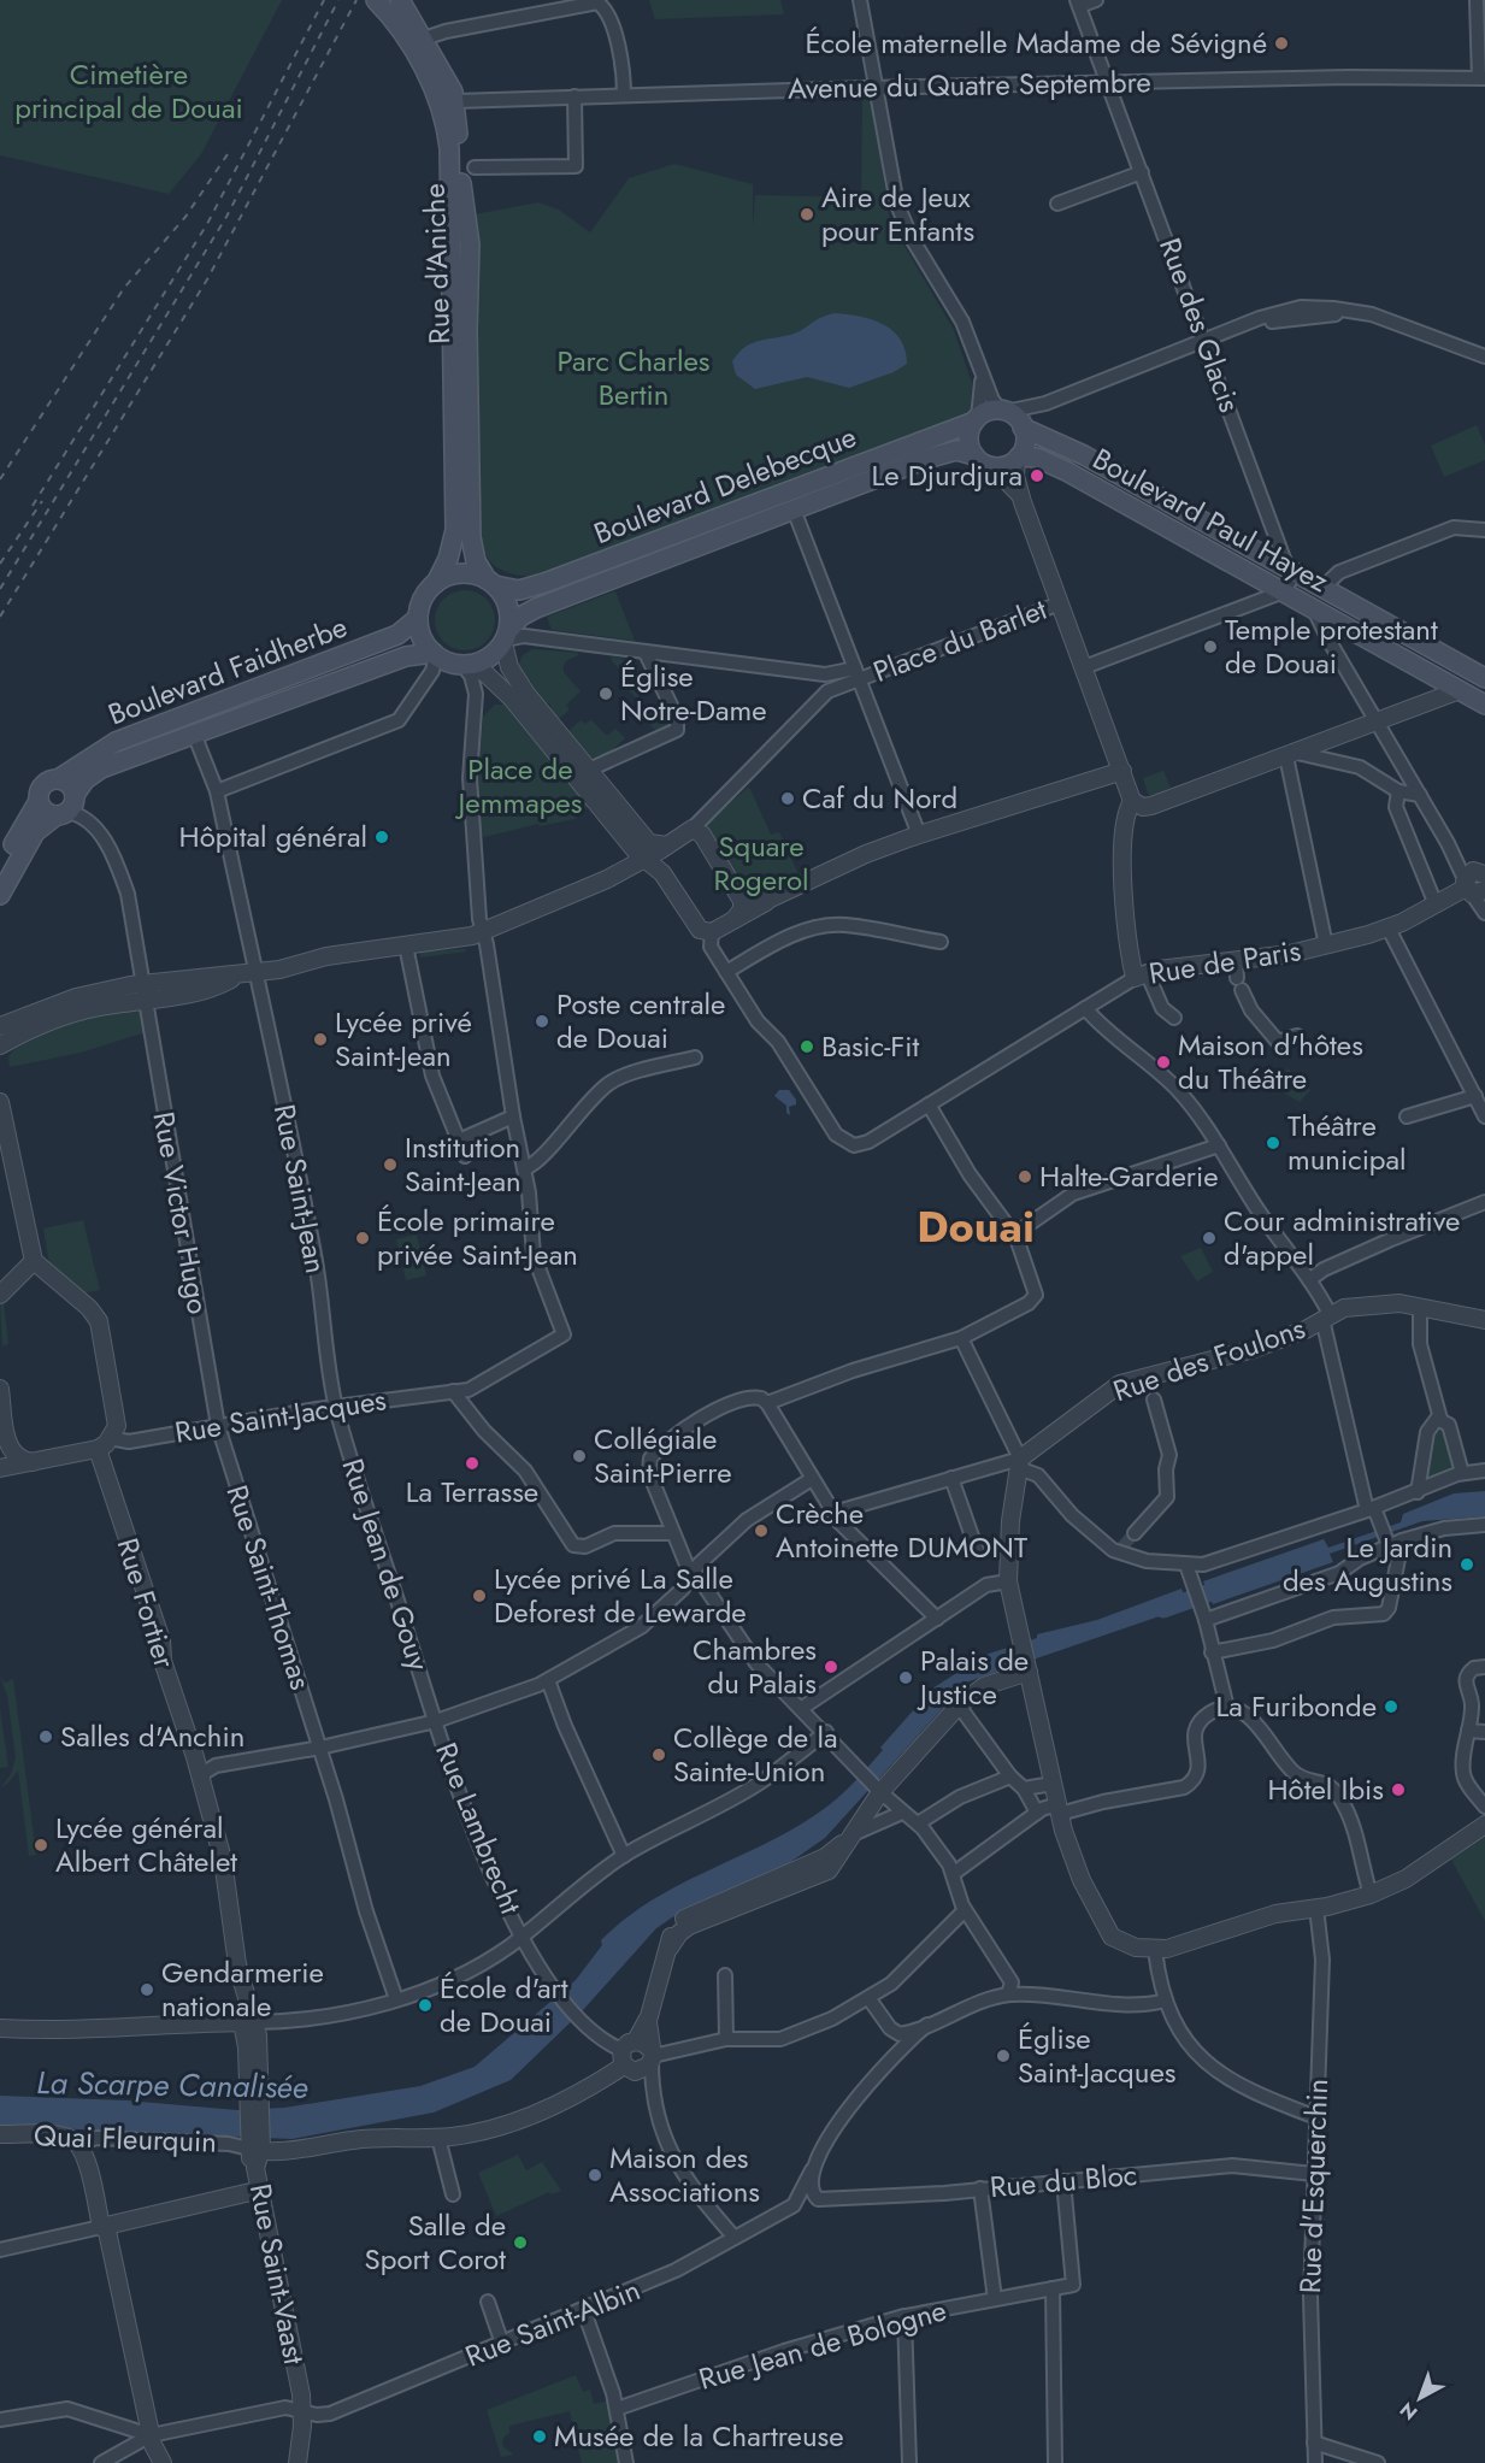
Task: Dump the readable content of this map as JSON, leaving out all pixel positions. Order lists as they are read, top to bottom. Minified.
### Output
{"streets":{"main road":["Rue d'Aniche","Boulevard Delebecque","Boulevard Paul Hayez","Boulevard Faidherbe"],"street":["Avenue du Quatre Septembre","Rue des Glacis","Place du Barlet","Rue de Paris","Rue Saint-Jean","Rue Victor Hugo","Rue des Foulons","Rue Saint-Jacques","Rue Jean de Gouy","Rue Saint-Thomas","Rue Fortier","Rue Lambrecht","Quai Fleurquin","Rue du Bloc","Rue d'Esquerchin","Rue Saint-Vaast","Rue Saint-Albin","Rue Jean de Bologne"]},"crossings":[["Avenue du Quatre Septembre","Rue d'Aniche"],["Avenue du Quatre Septembre","Rue des Glacis"],["Rue d'Aniche","Boulevard Delebecque"],["Rue d'Aniche","Boulevard Faidherbe"],["Rue des Glacis","Boulevard Paul Hayez"],["Boulevard Delebecque","Boulevard Paul Hayez"],["Boulevard Delebecque","Place du Barlet"],["Boulevard Delebecque","Boulevard Faidherbe"],["Boulevard Paul Hayez","Place du Barlet"],["Boulevard Faidherbe","Rue Saint-Jean"],["Boulevard Faidherbe","Rue Victor Hugo"],["Rue Saint-Jean","Rue Saint-Jacques"],["Rue Saint-Jean","Rue Jean de Gouy"],["Rue Victor Hugo","Rue Saint-Jacques"],["Rue Victor Hugo","Rue Saint-Thomas"],["Rue Saint-Jacques","Rue Jean de Gouy"],["Rue Saint-Jacques","Rue Saint-Thomas"],["Rue Saint-Jacques","Rue Fortier"],["Rue Jean de Gouy","Rue Lambrecht"],["Rue Fortier","Rue Saint-Vaast"],["Quai Fleurquin","Rue Saint-Vaast"],["Rue du Bloc","Rue d'Esquerchin"],["Rue du Bloc","Rue Saint-Albin"],["Rue du Bloc","Rue Jean de Bologne"],["Rue Saint-Vaast","Rue Saint-Albin"]],"districts":["Douai"],"water":["La Scarpe Canalisée"],"parks":["Cimetière principal de Douai","Parc Charles Bertin","Place de Jemmapes","Square Rogerol"],"places":["École maternelle Madame de Sévigné","Aire de Jeux pour Enfants","Le Djurdjura","Temple protestant de Douai","Église Notre-Dame","Caf du Nord","Hôpital général","Poste centrale de Douai","Lycée privé Saint-Jean","Basic-Fit","Maison d'hôtes du Théâtre","Théâtre municipal","Institution Saint-Jean","Halte-Garderie","École primaire privée Saint-Jean","Cour administrative d'appel","Collégiale Saint-Pierre","La Terrasse","Crèche Antoinette DUMONT","Le Jardin des Augustins","Lycée privé La Salle Deforest de Lewarde","Chambres du Palais","Palais de Justice","La Furibonde","Salles d'Anchin","Collège de la Sainte-Union","Hôtel Ibis","Lycée général Albert Châtelet","Gendarmerie nationale","École d'art de Douai","Église Saint-Jacques","Maison des Associations","Salle de Sport Corot","Musée de la Chartreuse"],"north":"bottom left"}
